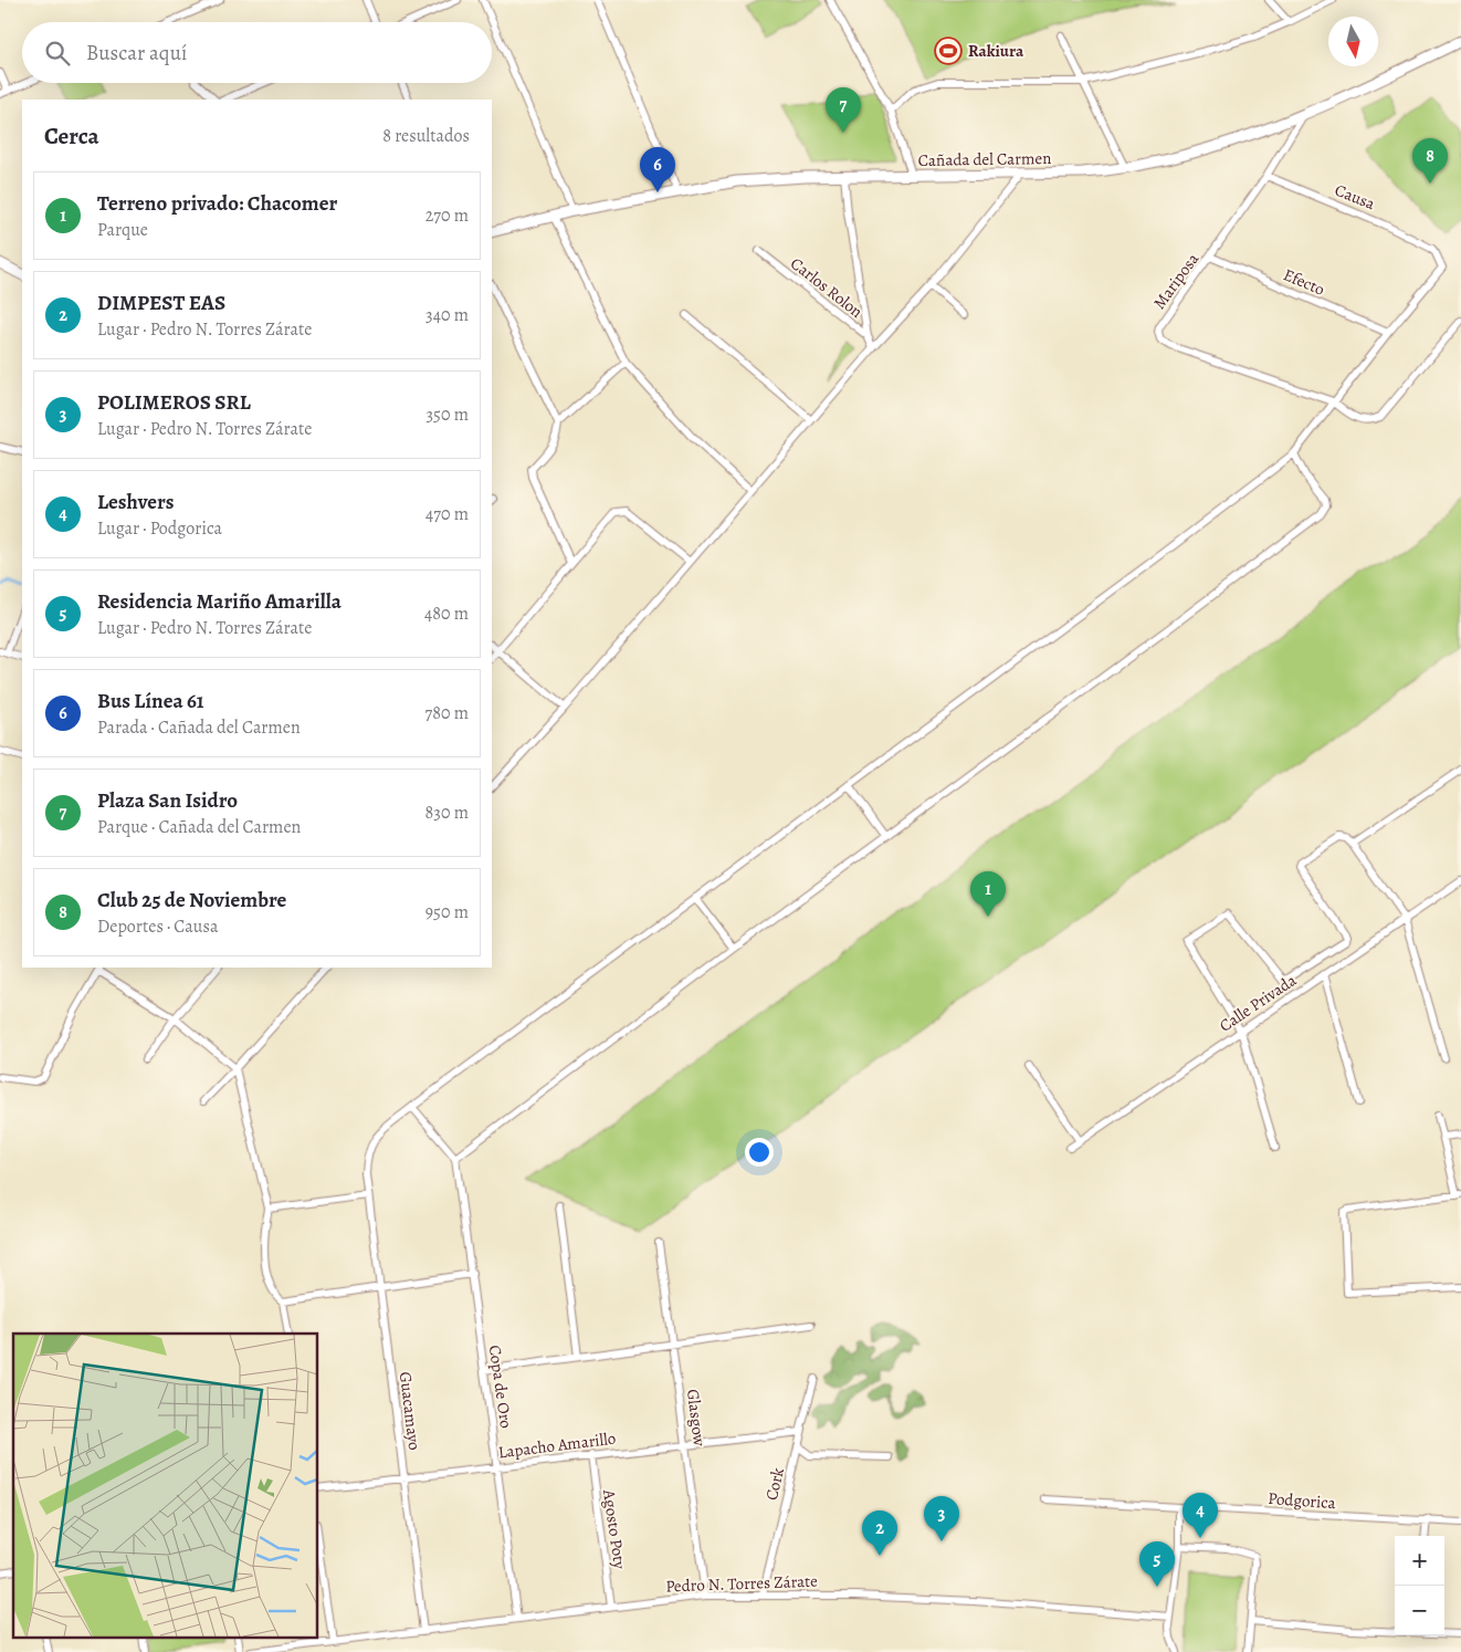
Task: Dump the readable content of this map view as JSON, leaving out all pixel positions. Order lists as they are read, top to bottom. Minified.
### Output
{"streets":{"street":["Cañada del Carmen","Causa","Mariposa","Efecto","Carlos Rolon","Calle Privada","Copa de Oro","Guacamayo","Glasgow","Lapacho Amarillo","Cork","Podgorica","Agosto Poty","Pedro N. Torres Zárate"]},"crossings":[["Cañada del Carmen","Mariposa"],["Causa","Mariposa"],["Causa","Guacamayo"],["Mariposa","Efecto"],["Mariposa","Guacamayo"],["Efecto","Guacamayo"],["Copa de Oro","Lapacho Amarillo"],["Copa de Oro","Pedro N. Torres Zárate"],["Guacamayo","Lapacho Amarillo"],["Guacamayo","Pedro N. Torres Zárate"],["Glasgow","Lapacho Amarillo"],["Glasgow","Pedro N. Torres Zárate"],["Lapacho Amarillo","Cork"],["Lapacho Amarillo","Agosto Poty"],["Cork","Pedro N. Torres Zárate"],["Agosto Poty","Pedro N. Torres Zárate"]],"places":{"sports":["Rakiura"]},"north":"bottom","page":{"search":"Buscar aquí","pins":["7","8","6","1","4","3","2","5"],"heading":["Cerca","8 resultados"],"list":[{"mark":"1","name":"Terreno privado: Chacomer","note":"Parque","value":"270 m"},{"mark":"2","name":"DIMPEST EAS","note":"Lugar · Pedro N. Torres Zárate","value":"340 m"},{"mark":"3","name":"POLIMEROS SRL","note":"Lugar · Pedro N. Torres Zárate","value":"350 m"},{"mark":"4","name":"Leshvers","note":"Lugar · Podgorica","value":"470 m"},{"mark":"5","name":"Residencia Mariño Amarilla","note":"Lugar · Pedro N. Torres Zárate","value":"480 m"},{"mark":"6","name":"Bus Línea 61","note":"Parada · Cañada del Carmen","value":"780 m"},{"mark":"7","name":"Plaza San Isidro","note":"Parque · Cañada del Carmen","value":"830 m"},{"mark":"8","name":"Club 25 de Noviembre","note":"Deportes · Causa","value":"950 m"}],"map_buttons":["+","−"]}}
